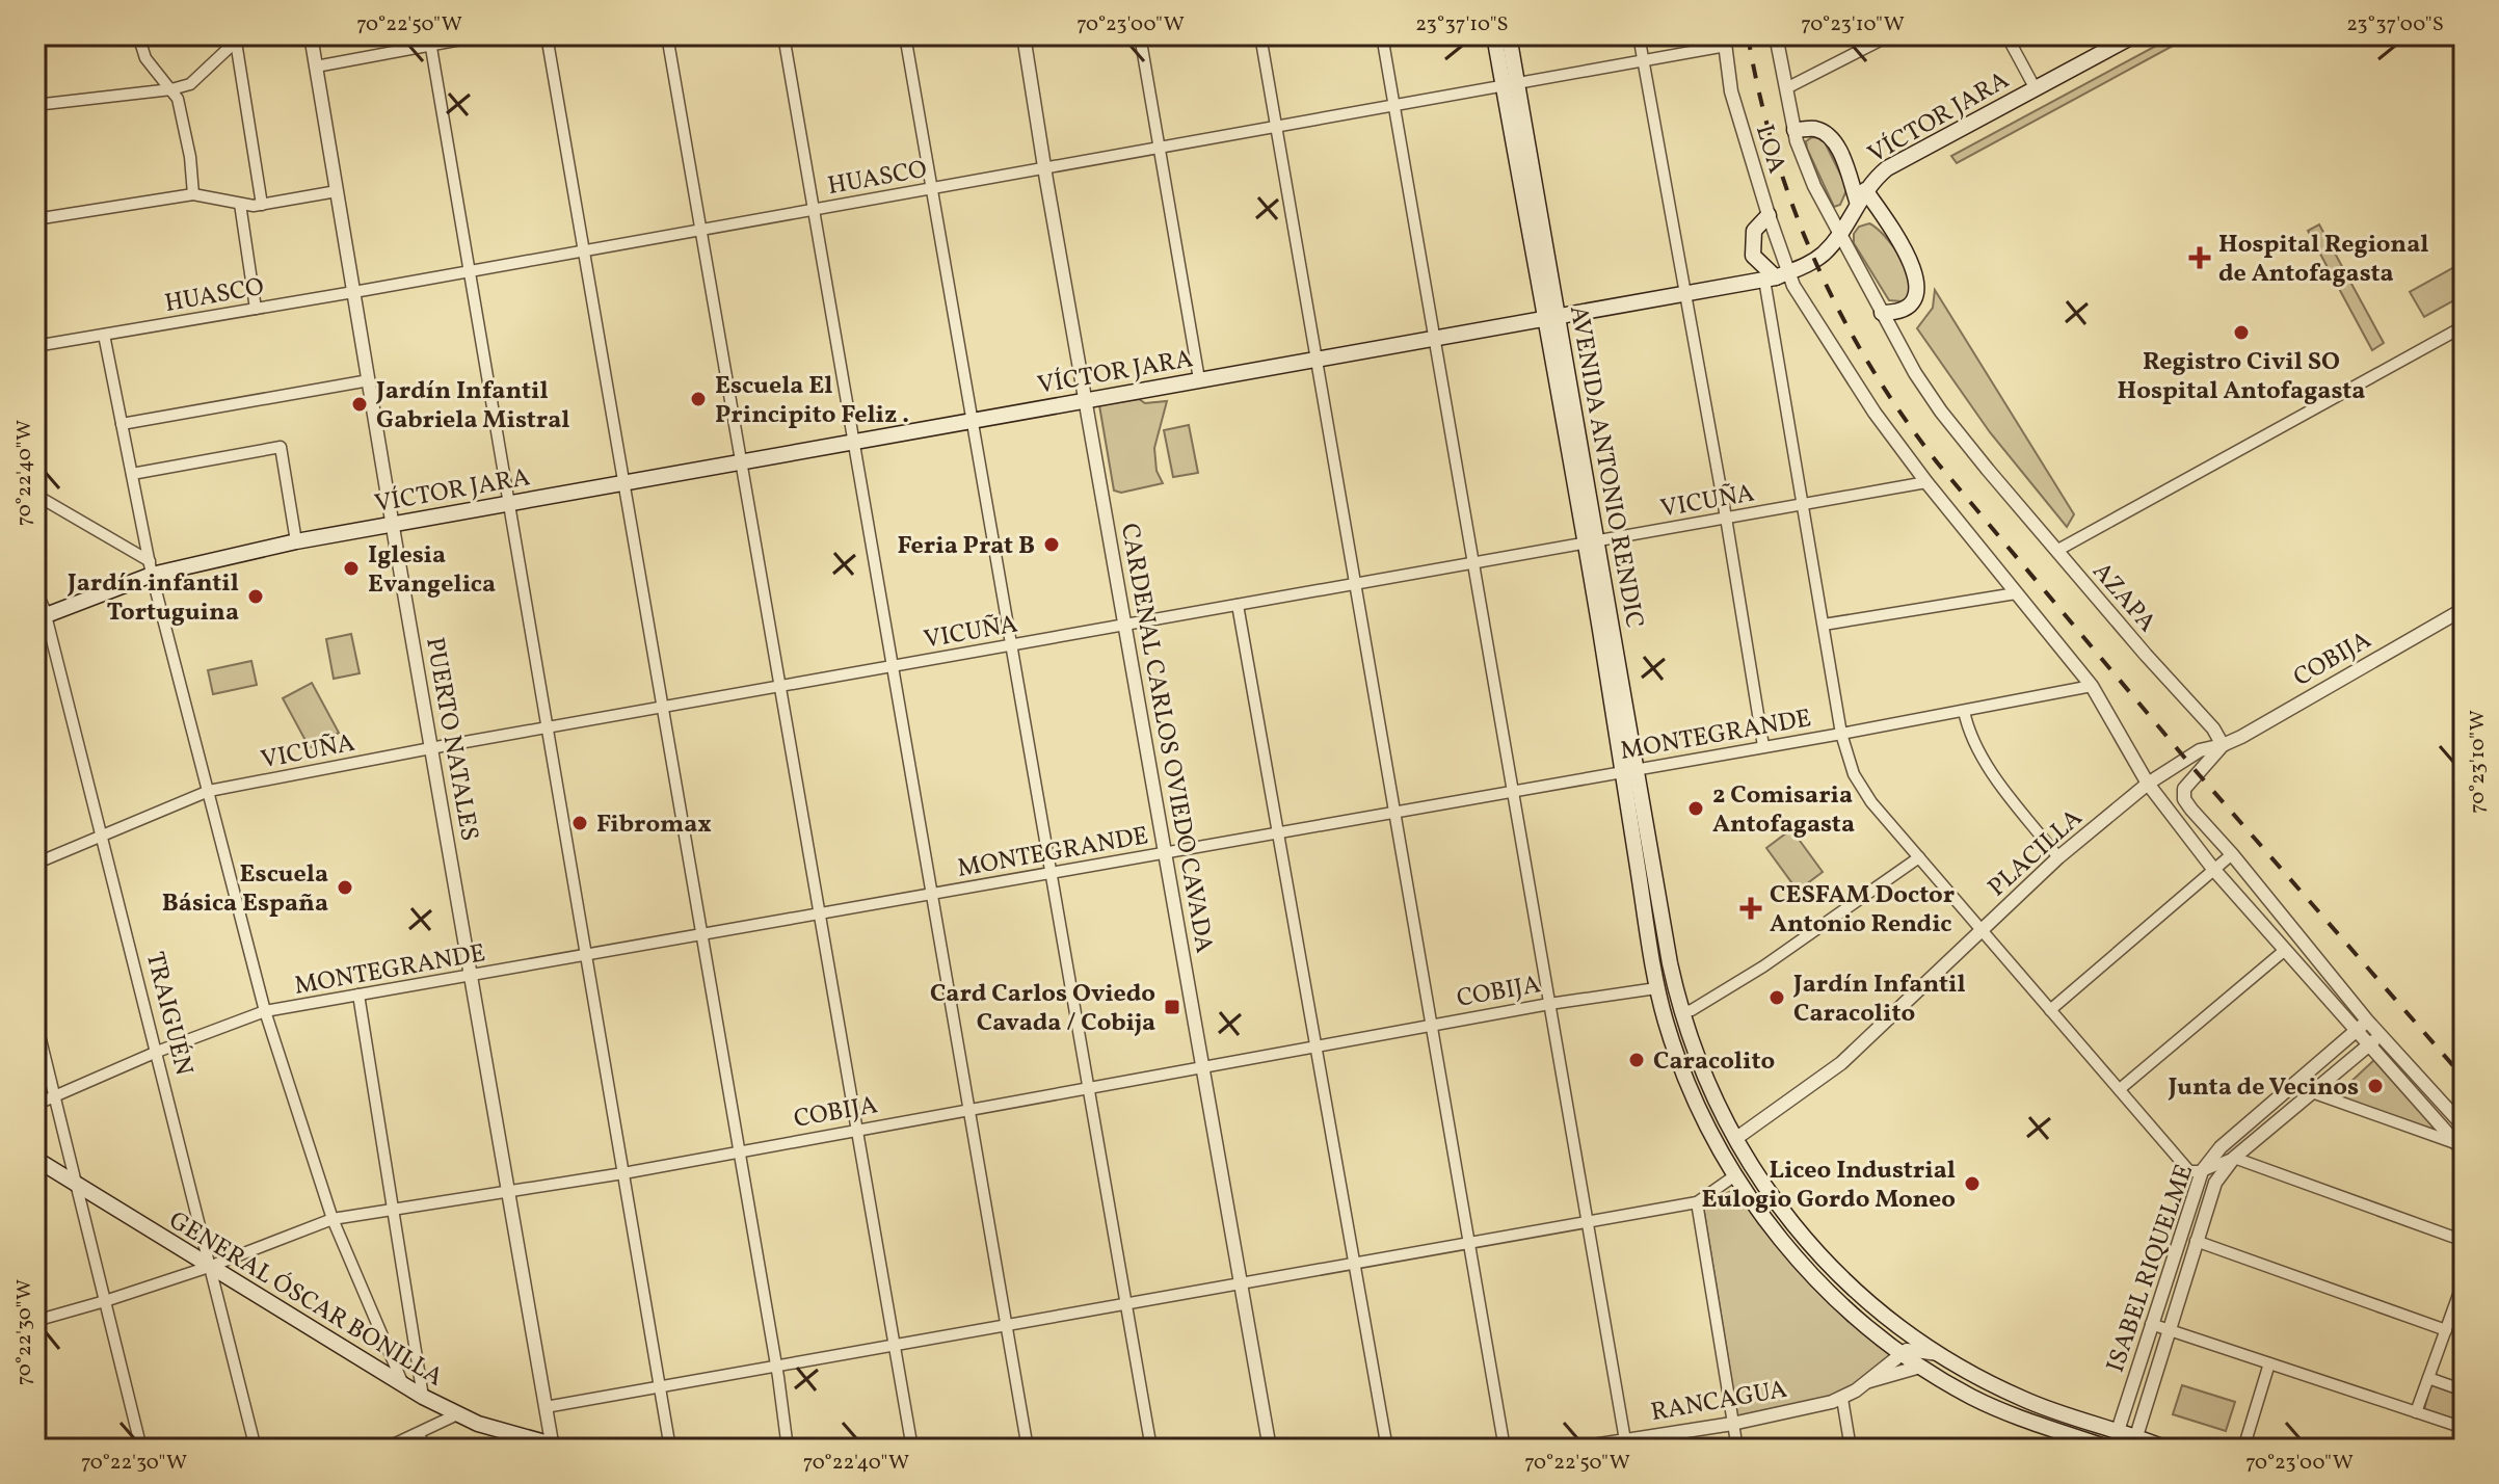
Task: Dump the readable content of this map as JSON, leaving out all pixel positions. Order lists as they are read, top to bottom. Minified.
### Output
{"streets":{"main road":["VÍCTOR JARA","AVENIDA ANTONIO RENDIC","ISABEL RIQUELME","GENERAL ÓSCAR BONILLA"],"street":["LOA","HUASCO","VICUÑA","AZAPA","COBIJA","MONTEGRANDE","CARDENAL CARLOS OVIEDO CAVADA","PUERTO NATALES","PLACILLA","TRAIGUÉN","RANCAGUA"]},"crossings":[["VÍCTOR JARA","LOA"],["VÍCTOR JARA","AVENIDA ANTONIO RENDIC"],["VÍCTOR JARA","AZAPA"],["VÍCTOR JARA","CARDENAL CARLOS OVIEDO CAVADA"],["VÍCTOR JARA","PUERTO NATALES"],["VÍCTOR JARA","TRAIGUÉN"],["LOA","HUASCO"],["HUASCO","AVENIDA ANTONIO RENDIC"],["HUASCO","CARDENAL CARLOS OVIEDO CAVADA"],["HUASCO","PUERTO NATALES"],["AVENIDA ANTONIO RENDIC","VICUÑA"],["AVENIDA ANTONIO RENDIC","COBIJA"],["AVENIDA ANTONIO RENDIC","MONTEGRANDE"],["AVENIDA ANTONIO RENDIC","PLACILLA"],["AVENIDA ANTONIO RENDIC","ISABEL RIQUELME"],["AVENIDA ANTONIO RENDIC","RANCAGUA"],["VICUÑA","CARDENAL CARLOS OVIEDO CAVADA"],["VICUÑA","PUERTO NATALES"],["VICUÑA","TRAIGUÉN"],["AZAPA","COBIJA"],["AZAPA","PLACILLA"],["COBIJA","CARDENAL CARLOS OVIEDO CAVADA"],["COBIJA","PUERTO NATALES"],["COBIJA","PLACILLA"],["COBIJA","TRAIGUÉN"],["COBIJA","GENERAL ÓSCAR BONILLA"],["MONTEGRANDE","CARDENAL CARLOS OVIEDO CAVADA"],["MONTEGRANDE","PUERTO NATALES"],["MONTEGRANDE","TRAIGUÉN"],["PUERTO NATALES","GENERAL ÓSCAR BONILLA"],["TRAIGUÉN","GENERAL ÓSCAR BONILLA"]],"places":{"health":["Hospital Regional de Antofagasta","CESFAM Doctor Antonio Rendic"],"other":["Registro Civil SO Hospital Antofagasta","Escuela El Principito Feliz .","Jardín Infantil Gabriela Mistral","Feria Prat B","Iglesia Evangelica","Jardín infantil Tortuguina","2 Comisaria Antofagasta","Fibromax","Escuela Básica España","Jardín Infantil Caracolito","Caracolito","Junta de Vecinos","Liceo Industrial Eulogio Gordo Moneo"],"transit":["Card Carlos Oviedo Cavada / Cobija"]},"coordinates":["70°22'50\"W","70°23'00\"W","23°37'10\"S","70°23'10\"W","23°37'00\"S","70°22'40\"W","70°22'30\"W"]}
